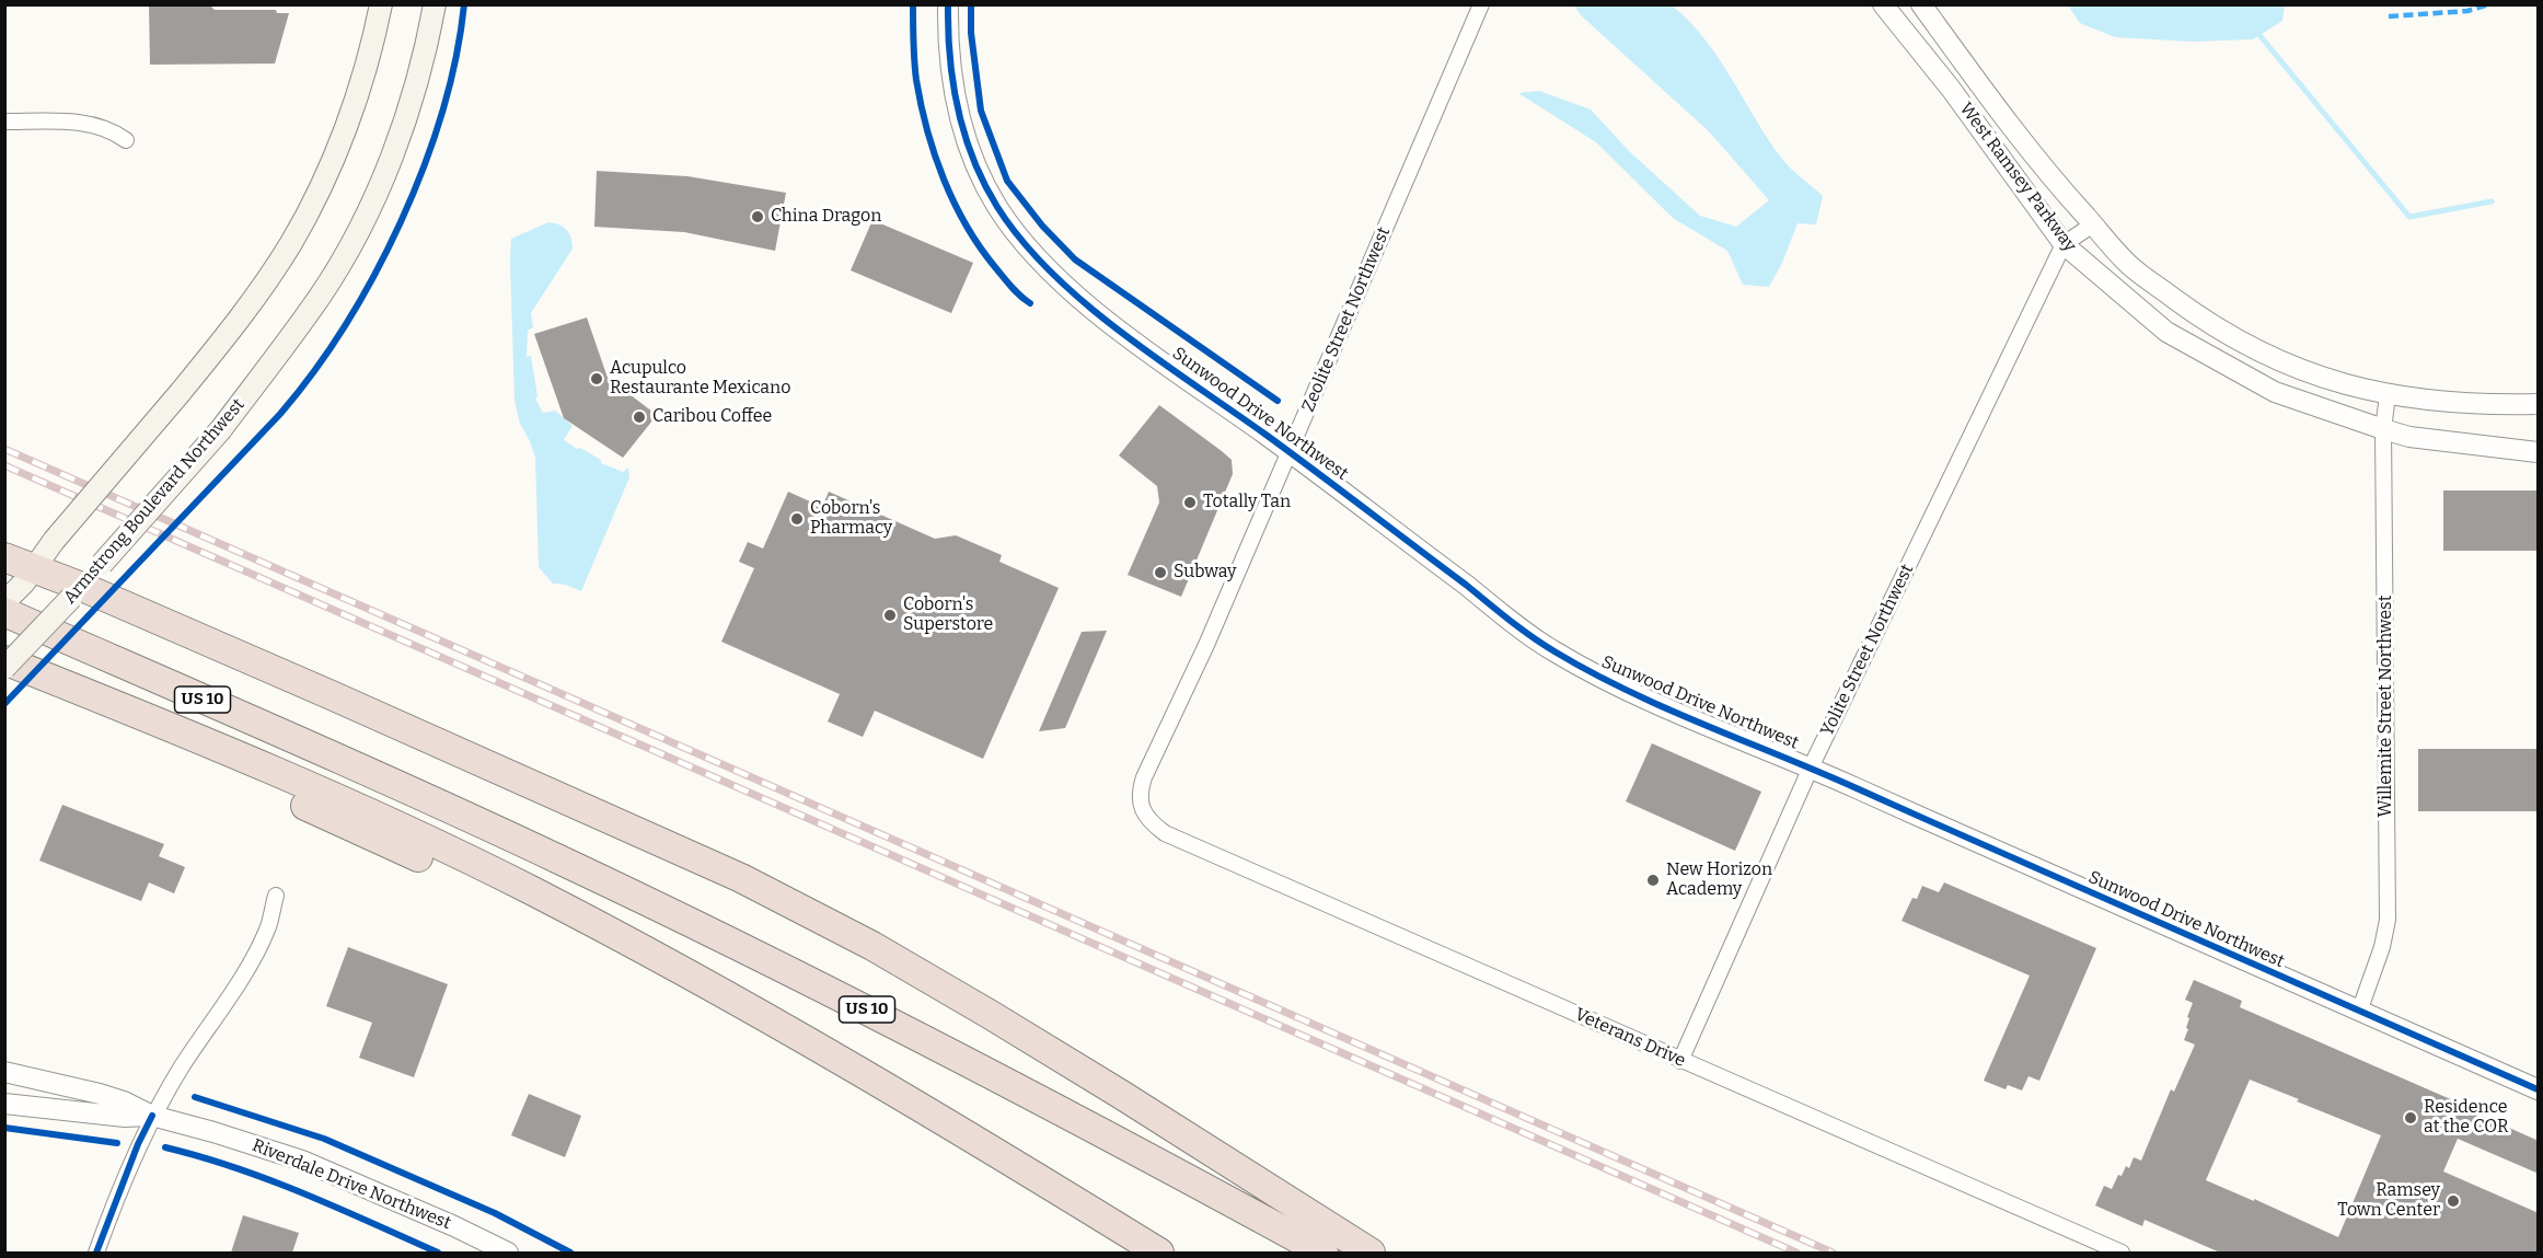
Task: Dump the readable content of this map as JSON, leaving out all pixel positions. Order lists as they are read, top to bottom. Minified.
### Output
{"streets":{"highway":["US 10"],"main road":["Armstrong Boulevard Northwest"],"street":["West Ramsey Parkway","Zeolite Street Northwest","Sunwood Drive Northwest","Yolite Street Northwest","Willemite Street Northwest","Veterans Drive","Riverdale Drive Northwest"]},"crossings":[["West Ramsey Parkway","Yolite Street Northwest"],["West Ramsey Parkway","Willemite Street Northwest"],["Zeolite Street Northwest","Sunwood Drive Northwest"],["Zeolite Street Northwest","Veterans Drive"],["Sunwood Drive Northwest","Yolite Street Northwest"],["Sunwood Drive Northwest","Willemite Street Northwest"],["Yolite Street Northwest","Veterans Drive"]],"places":["China Dragon","Acupulco Restaurante Mexicano","Caribou Coffee","Totally Tan","Coborn's Pharmacy","Subway","Coborn's Superstore","New Horizon Academy","Residence at the COR","Ramsey Town Center"]}
